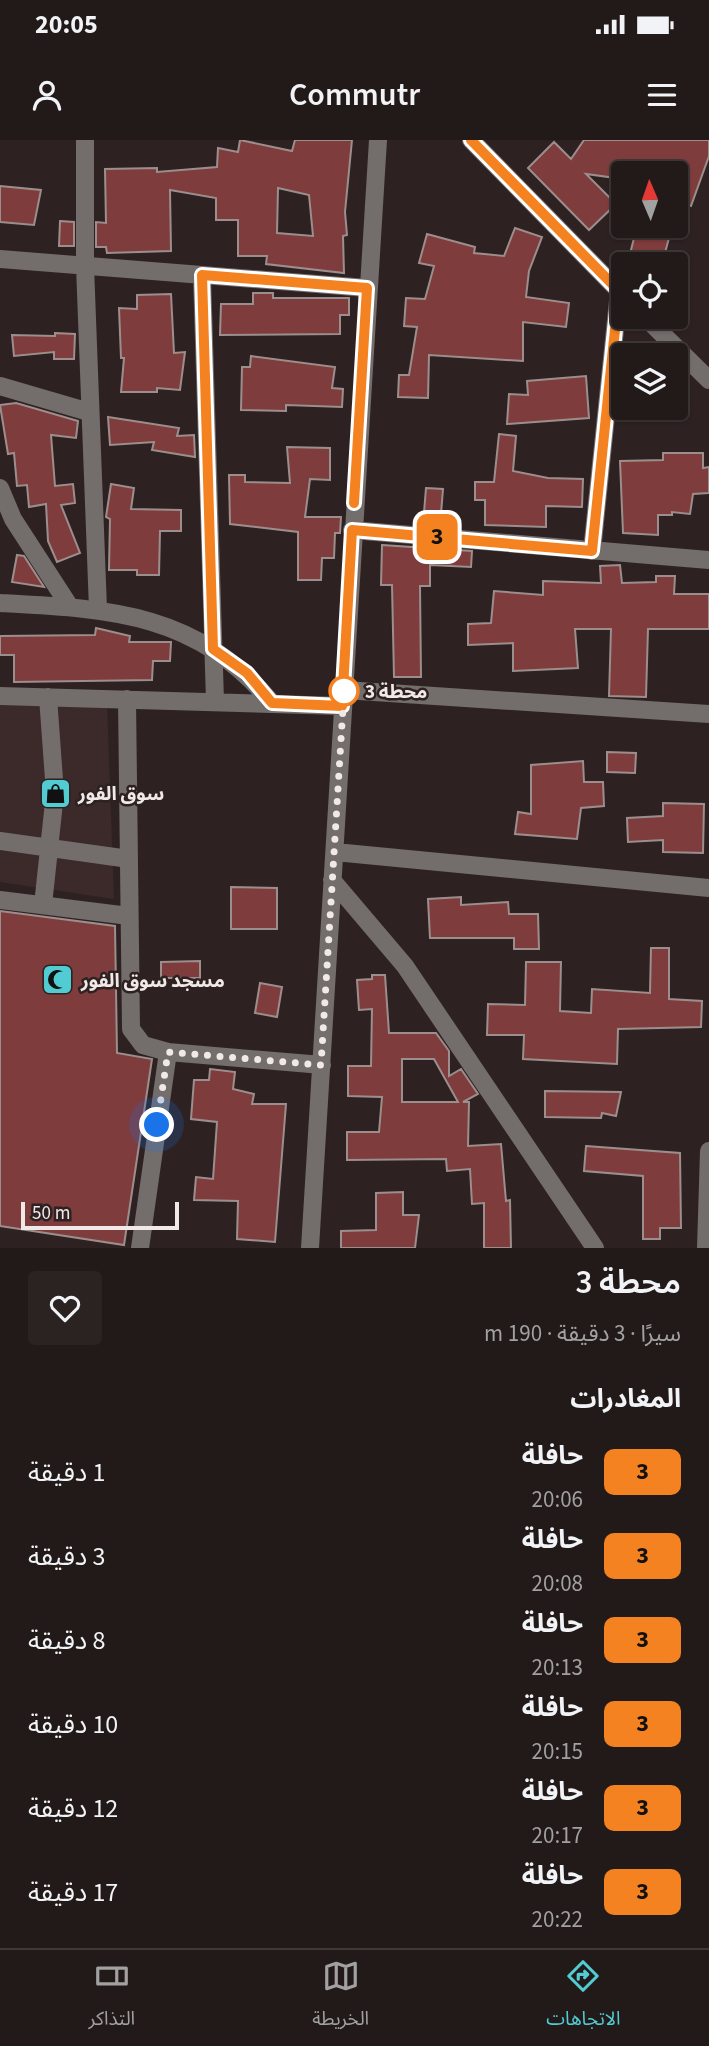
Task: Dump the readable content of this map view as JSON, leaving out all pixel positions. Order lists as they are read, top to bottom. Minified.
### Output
{"places":{"other":["محطة 3"],"shop":["سوق الفور"],"mosque":["مسجد سوق الفور"]},"lines":["bus line 3"],"scale_bar":"50 m","north":"top","page":{"status":"20:05","header":"Commutr","on_map":"3","scale":"50 m","heading":[["محطة 3","سيرًا · 3 دقيقة · 190 m"],"المغادرات"],"list":[{"mark":"3","name":"حافلة","note":"20:06","value":"1 دقيقة"},{"mark":"3","name":"حافلة","note":"20:08","value":"3 دقيقة"},{"mark":"3","name":"حافلة","note":"20:13","value":"8 دقيقة"},{"mark":"3","name":"حافلة","note":"20:15","value":"10 دقيقة"},{"mark":"3","name":"حافلة","note":"20:17","value":"12 دقيقة"},{"mark":"3","name":"حافلة","note":"20:22","value":"17 دقيقة"}],"tabs":["الاتجاهات","الخريطة","التذاكر"]}}
